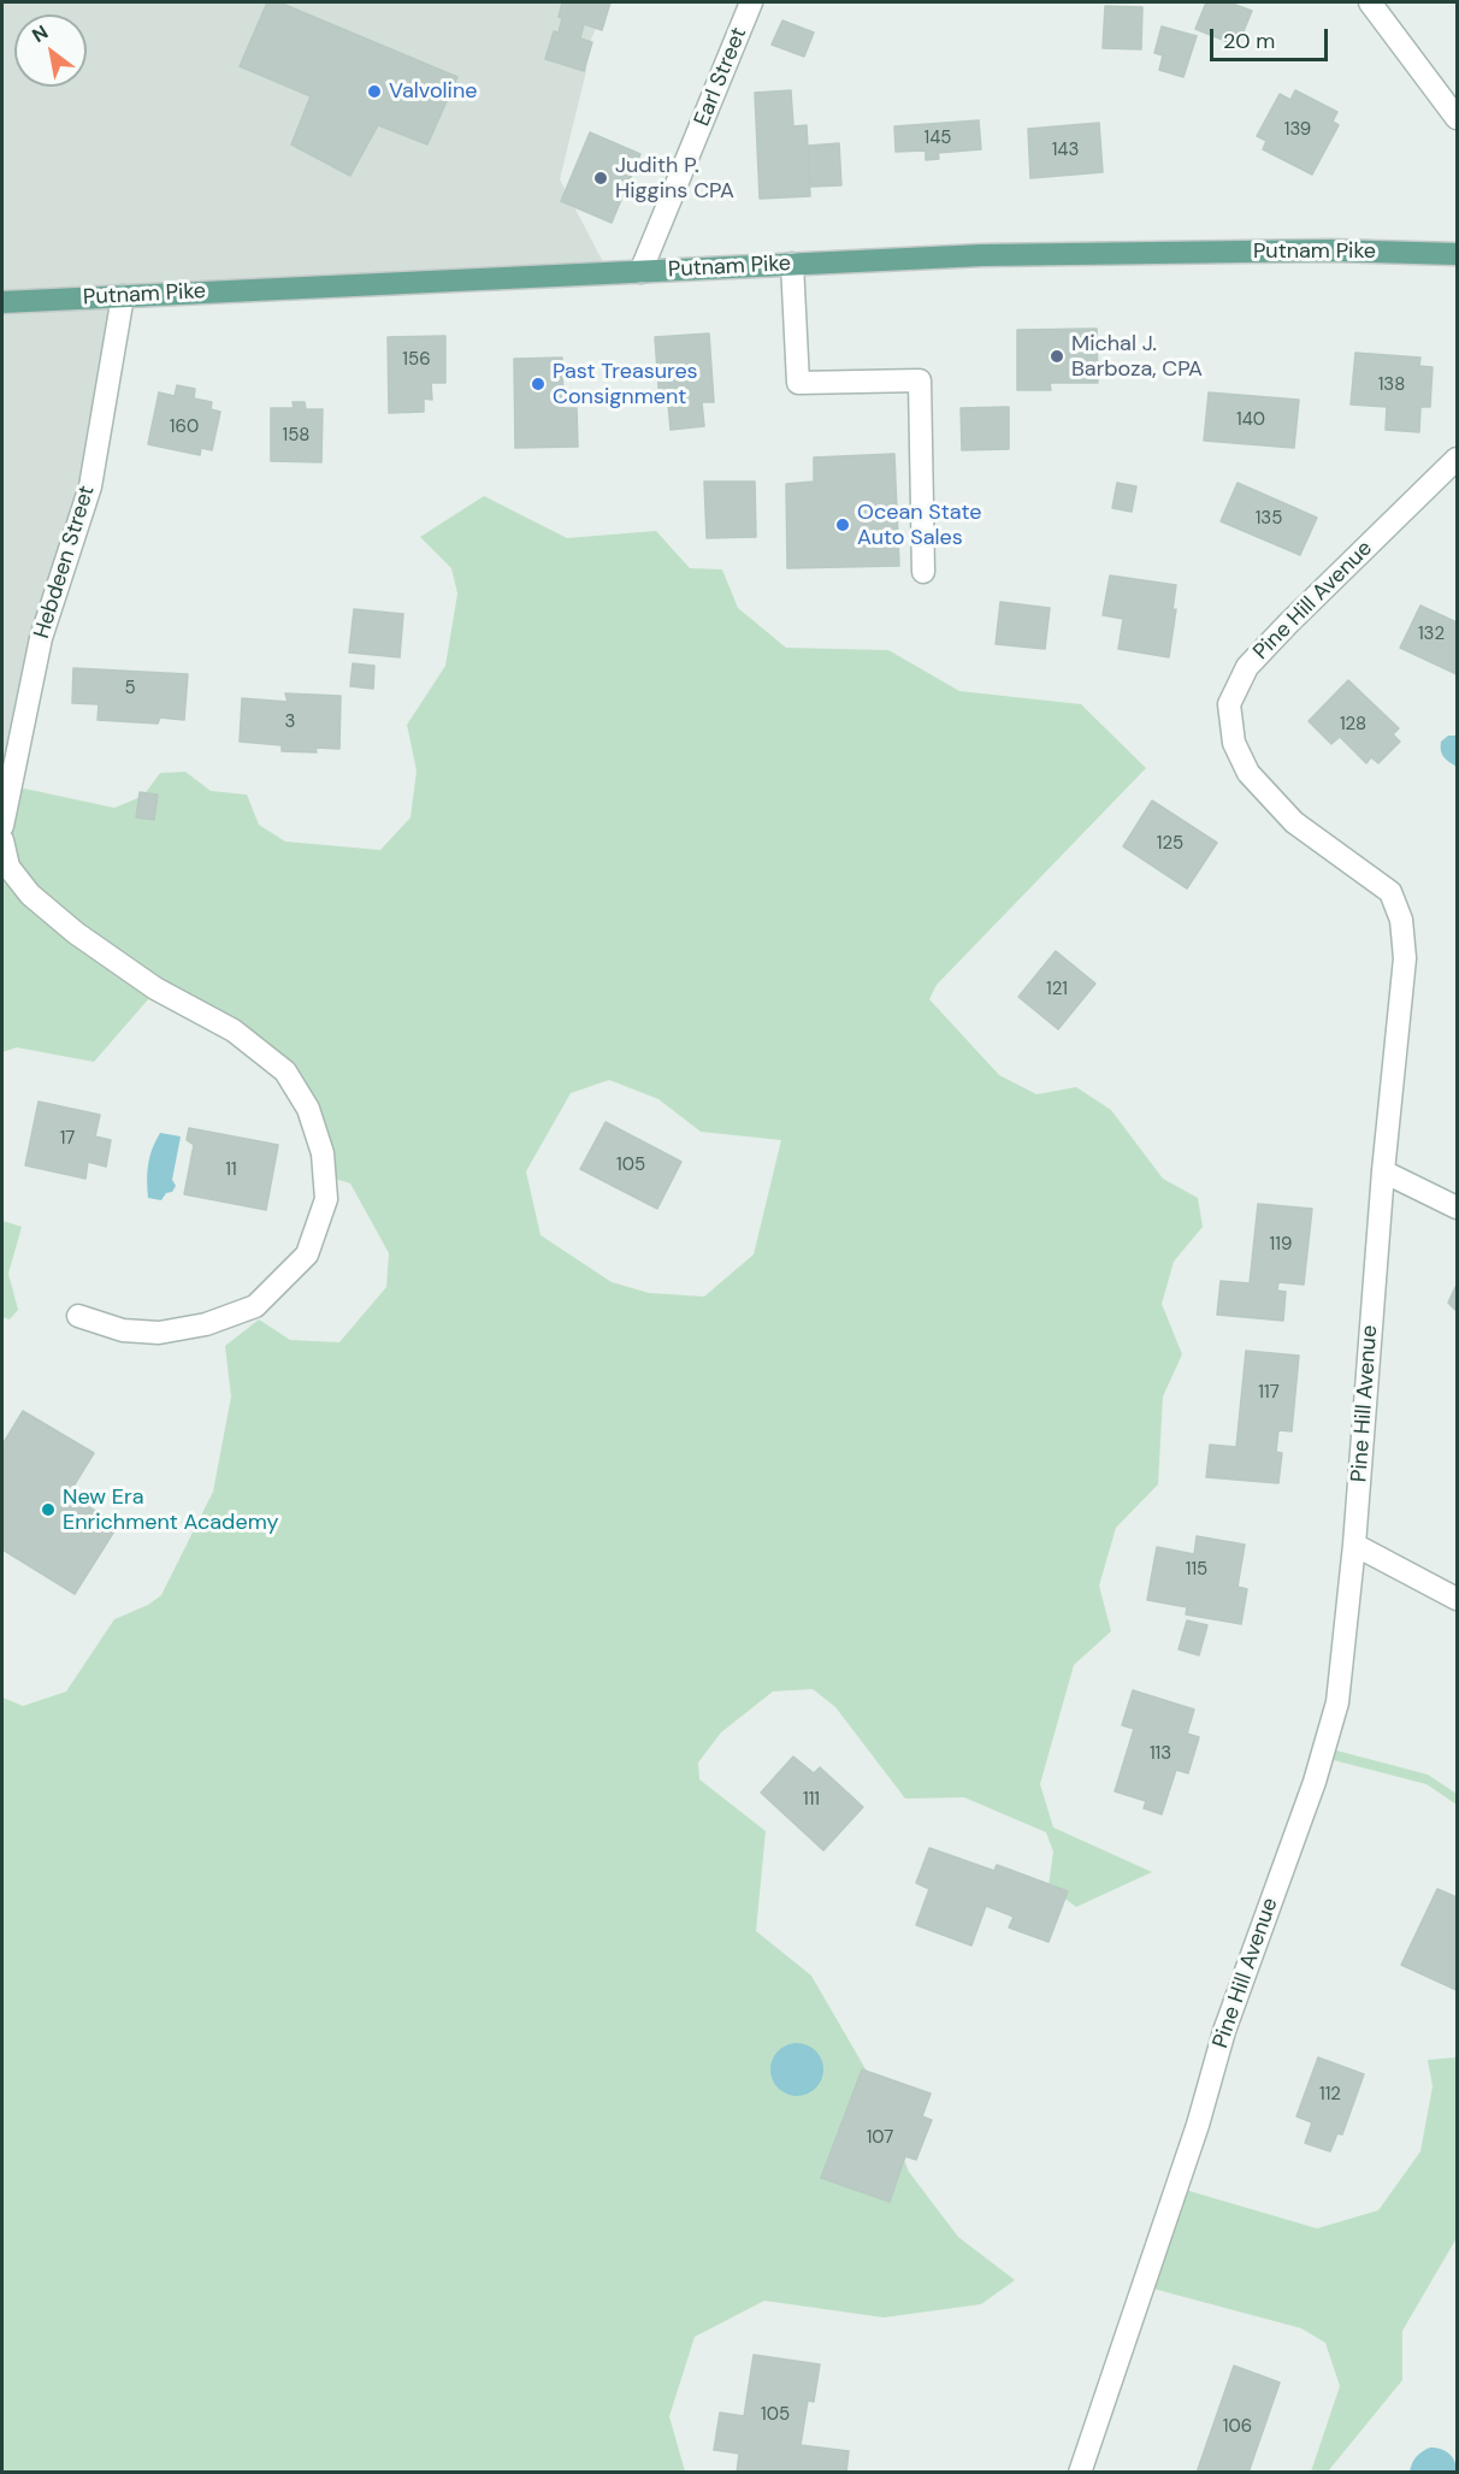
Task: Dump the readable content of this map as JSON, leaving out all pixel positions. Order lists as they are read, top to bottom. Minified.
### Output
{"streets":{"main road":["Putnam Pike"],"street":["Earl Street","Hebdeen Street","Pine Hill Avenue"]},"crossings":[["Earl Street","Putnam Pike"],["Putnam Pike","Hebdeen Street"]],"places":["Valvoline","Judith P. Higgins CPA","Michal J. Barboza, CPA","Past Treasures Consignment","Ocean State Auto Sales","New Era Enrichment Academy"],"house_numbers":["139","145","143","156","138","140","160","158","135","132","5","3","128","125","121","17","105","11","119","117","115","113","111","112","107","105","106"],"scale_bar":"20 m","north":"top left"}
